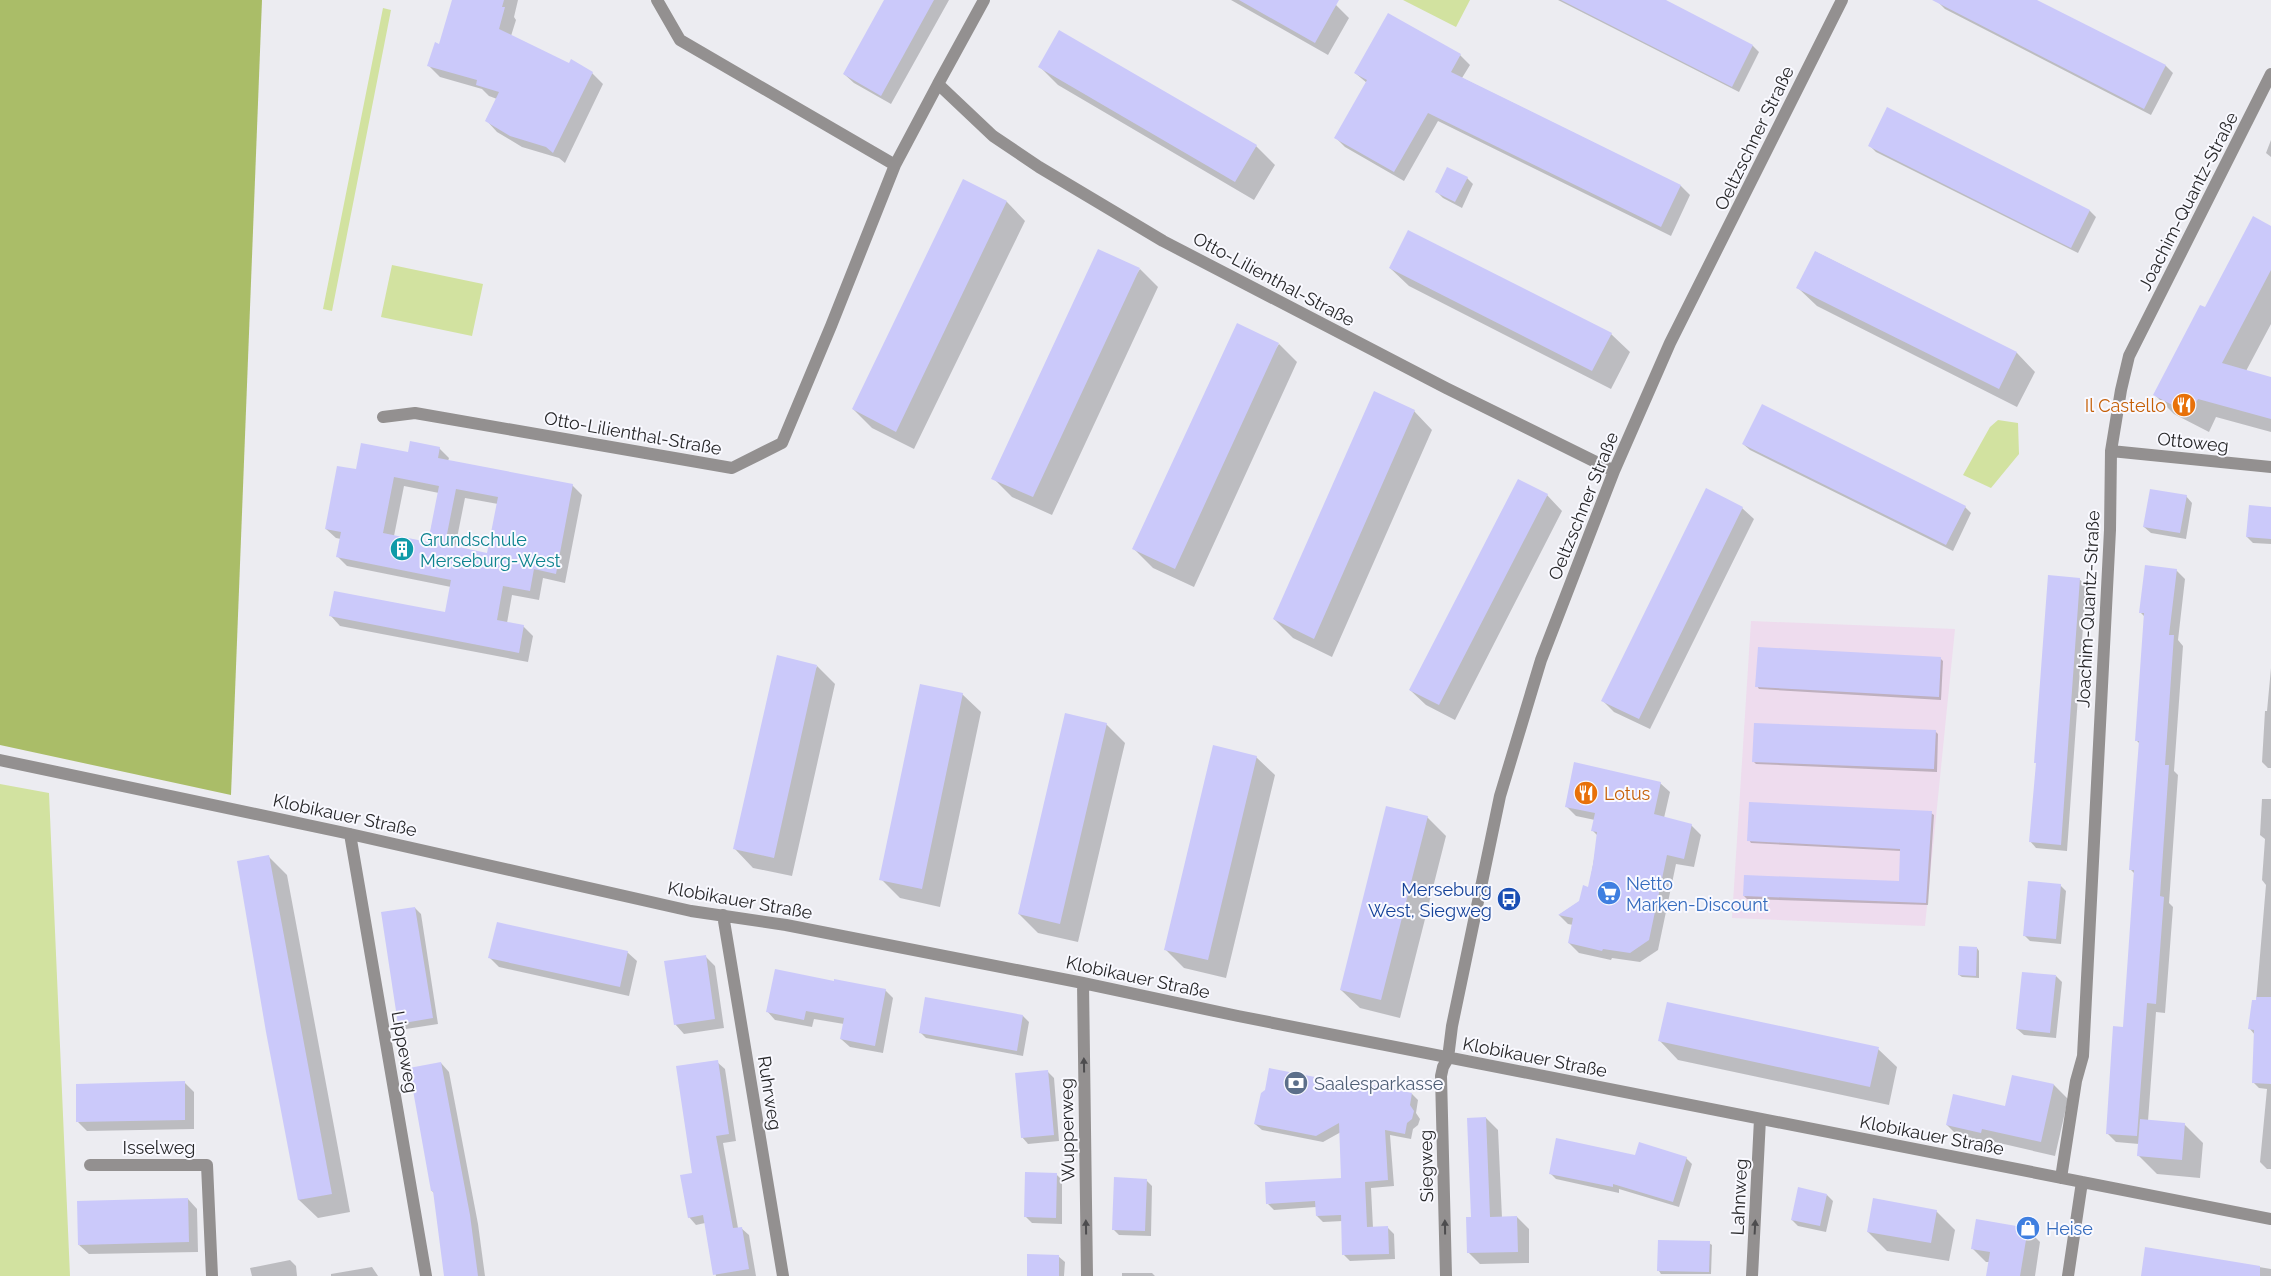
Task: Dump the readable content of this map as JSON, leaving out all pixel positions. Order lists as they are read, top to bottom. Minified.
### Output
{"streets":{"street":["Oeltzschner Straße","Joachim-Quantz-Straße","Otto-Lilienthal-Straße","Ottoweg","Klobikauer Straße","Lippeweg","Ruhrweg","Wupperweg","Isselweg","Siegweg","Lahnweg"]},"crossings":[["Oeltzschner Straße","Otto-Lilienthal-Straße"],["Oeltzschner Straße","Klobikauer Straße"],["Oeltzschner Straße","Siegweg"],["Joachim-Quantz-Straße","Ottoweg"],["Joachim-Quantz-Straße","Klobikauer Straße"],["Klobikauer Straße","Lippeweg"],["Klobikauer Straße","Ruhrweg"],["Klobikauer Straße","Wupperweg"],["Klobikauer Straße","Siegweg"],["Klobikauer Straße","Lahnweg"]],"one_way":["Wupperweg","Siegweg","Lahnweg"],"places":{"restaurant":["Il Castello","Lotus"],"building":["Grundschule Merseburg-West"],"supermarket":["Netto Marken-Discount"],"bus stop":["Merseburg West, Siegweg"],"bank":["Saalesparkasse"],"shop":["Heise"]}}
